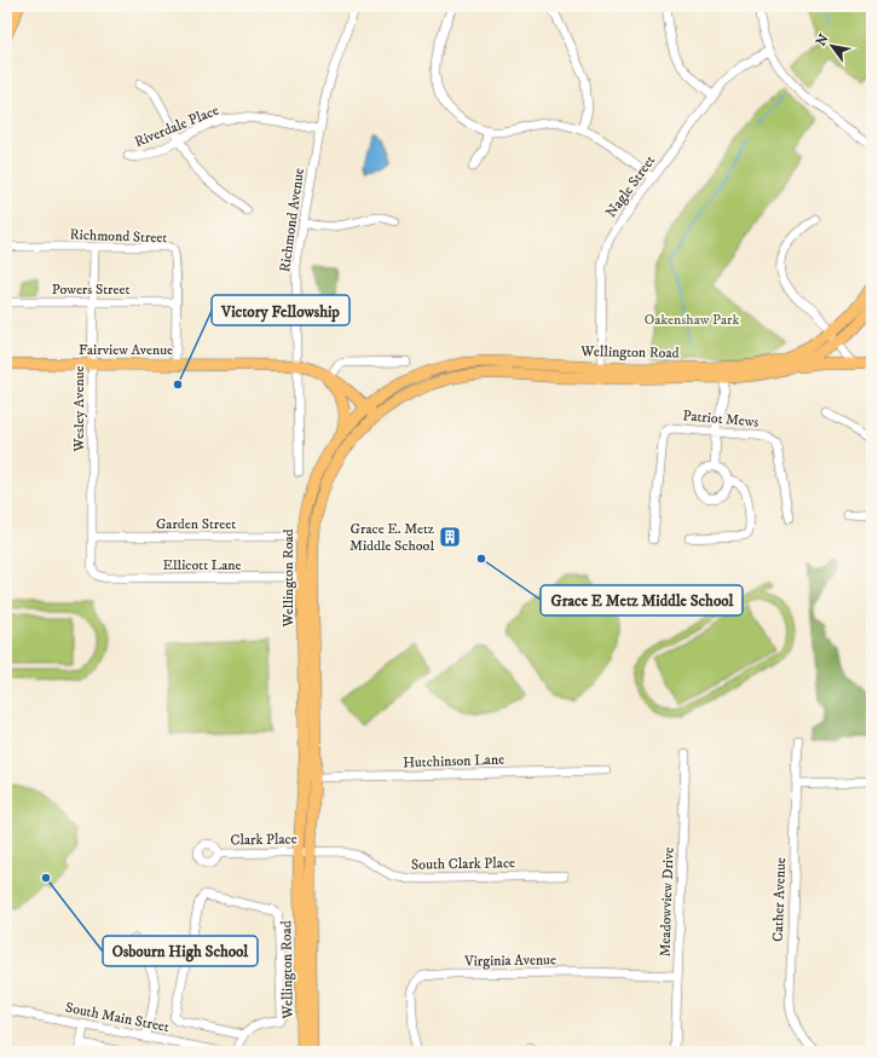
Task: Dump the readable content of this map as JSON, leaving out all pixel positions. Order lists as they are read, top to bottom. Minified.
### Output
{"streets":{"main road":["Fairview Avenue","Wellington Road"],"street":["Riverdale Place","Nagle Street","Richmond Avenue","Richmond Street","Powers Street","Wesley Avenue","Patriot Mews","Garden Street","Ellicott Lane","Hutchinson Lane","Clark Place","South Clark Place","Cather Avenue","Meadowview Drive","Virginia Avenue","South Main Street"]},"crossings":[["Riverdale Place","Richmond Avenue"],["Nagle Street","Wellington Road"],["Richmond Avenue","Fairview Avenue"],["Richmond Street","Powers Street"],["Richmond Street","Fairview Avenue"],["Richmond Street","Wesley Avenue"],["Powers Street","Wesley Avenue"],["Fairview Avenue","Wellington Road"],["Fairview Avenue","Wesley Avenue"],["Wellington Road","Garden Street"],["Wellington Road","Ellicott Lane"],["Wellington Road","Hutchinson Lane"],["Wellington Road","Clark Place"],["Wellington Road","South Clark Place"],["Wesley Avenue","Garden Street"],["Wesley Avenue","Ellicott Lane"],["Clark Place","South Clark Place"],["Meadowview Drive","Virginia Avenue"]],"parks":["Oakenshaw Park"],"places":{"other":["Victory Fellowship","Grace E Metz Middle School","Osbourn High School"],"building":["Grace E. Metz Middle School"]},"north":"top left"}
